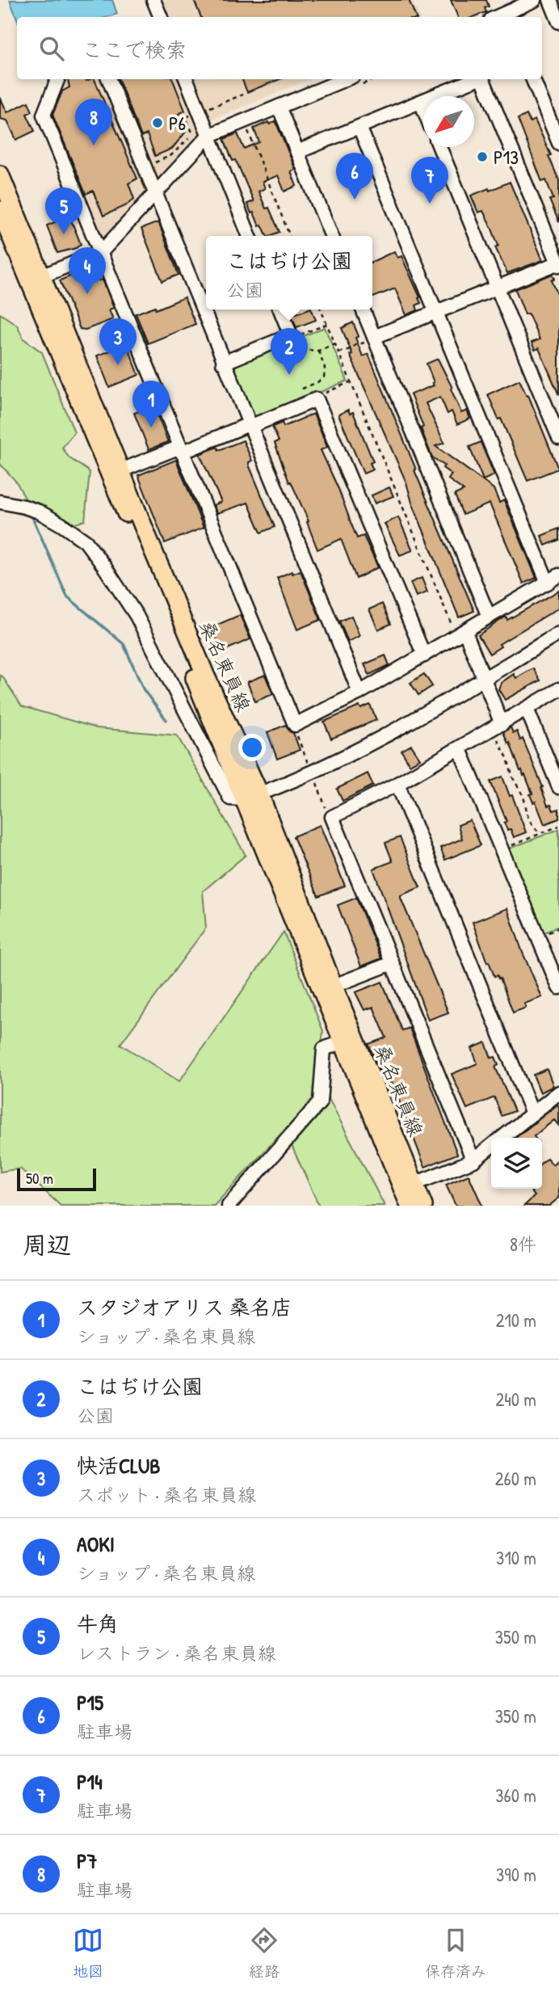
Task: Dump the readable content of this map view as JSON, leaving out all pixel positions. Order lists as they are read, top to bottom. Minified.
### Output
{"streets":{"main road":["桑名東員線"]},"places":["P6","P13"],"scale_bar":"50 m","north":"bottom left","page":{"search":"ここで検索","pins":["8","6","7","5","4","3","2","1"],"popup":["こはぢけ公園","公園"],"scale":"50 m","heading":["周辺","8件"],"list":[{"mark":"1","name":"スタジオアリス 桑名店","note":"ショップ · 桑名東員線","value":"210 m"},{"mark":"2","name":"こはぢけ公園","note":"公園","value":"240 m"},{"mark":"3","name":"快活CLUB","note":"スポット · 桑名東員線","value":"260 m"},{"mark":"4","name":"AOKI","note":"ショップ · 桑名東員線","value":"310 m"},{"mark":"5","name":"牛角","note":"レストラン · 桑名東員線","value":"350 m"},{"mark":"6","name":"P15","note":"駐車場","value":"350 m"},{"mark":"7","name":"P14","note":"駐車場","value":"360 m"},{"mark":"8","name":"P7","note":"駐車場","value":"390 m"}],"nav":["地図","経路","保存済み"]}}
